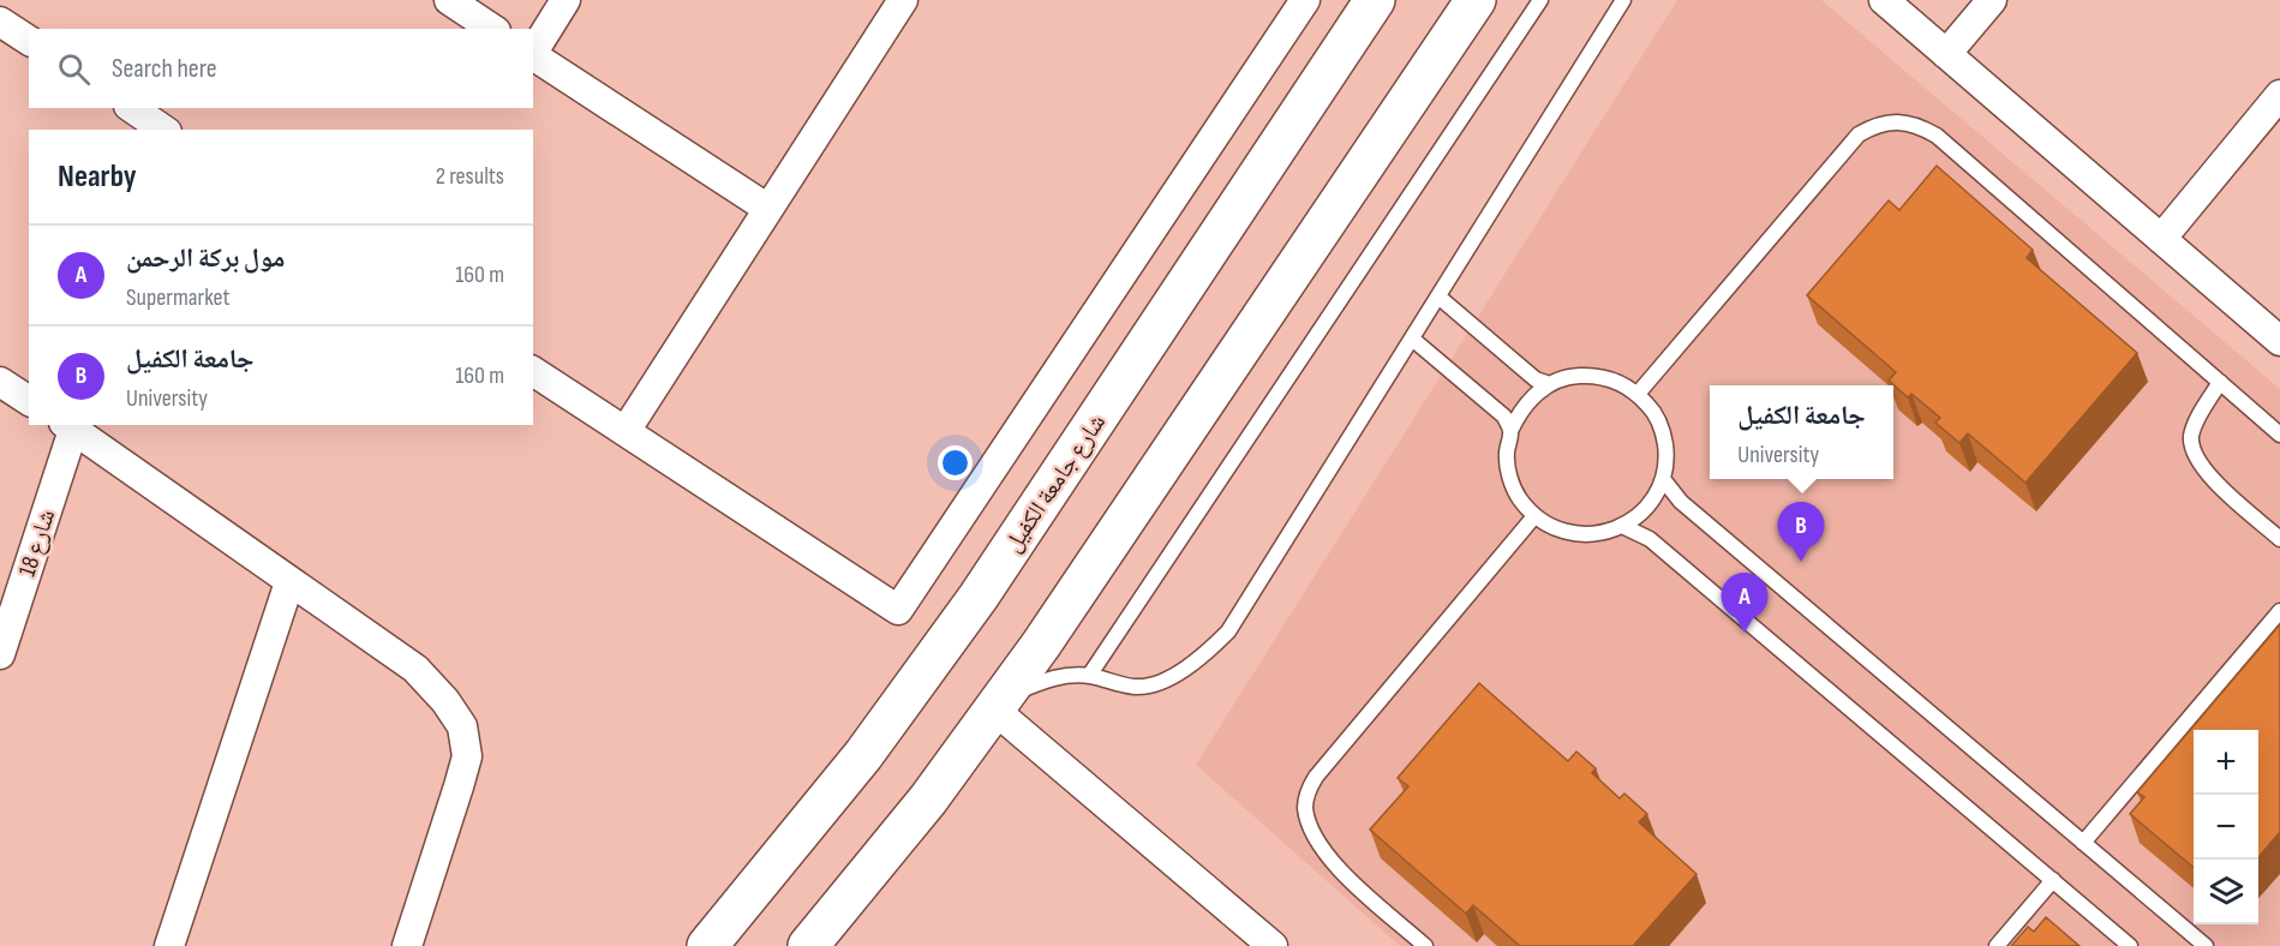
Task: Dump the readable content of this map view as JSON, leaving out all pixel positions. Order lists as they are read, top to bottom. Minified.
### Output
{"streets":{"main road":["شارع جامعة الكفيل"],"street":["شارع 18"]},"page":{"search":"Search here","heading":["Nearby","2 results"],"list":[{"mark":"A","name":"مول بركة الرحمن","note":"Supermarket","value":"160 m"},{"mark":"B","name":"جامعة الكفيل","note":"University","value":"160 m"}],"popup":["جامعة الكفيل","University"],"pins":["B","A"],"map_buttons":["+","−"]}}
